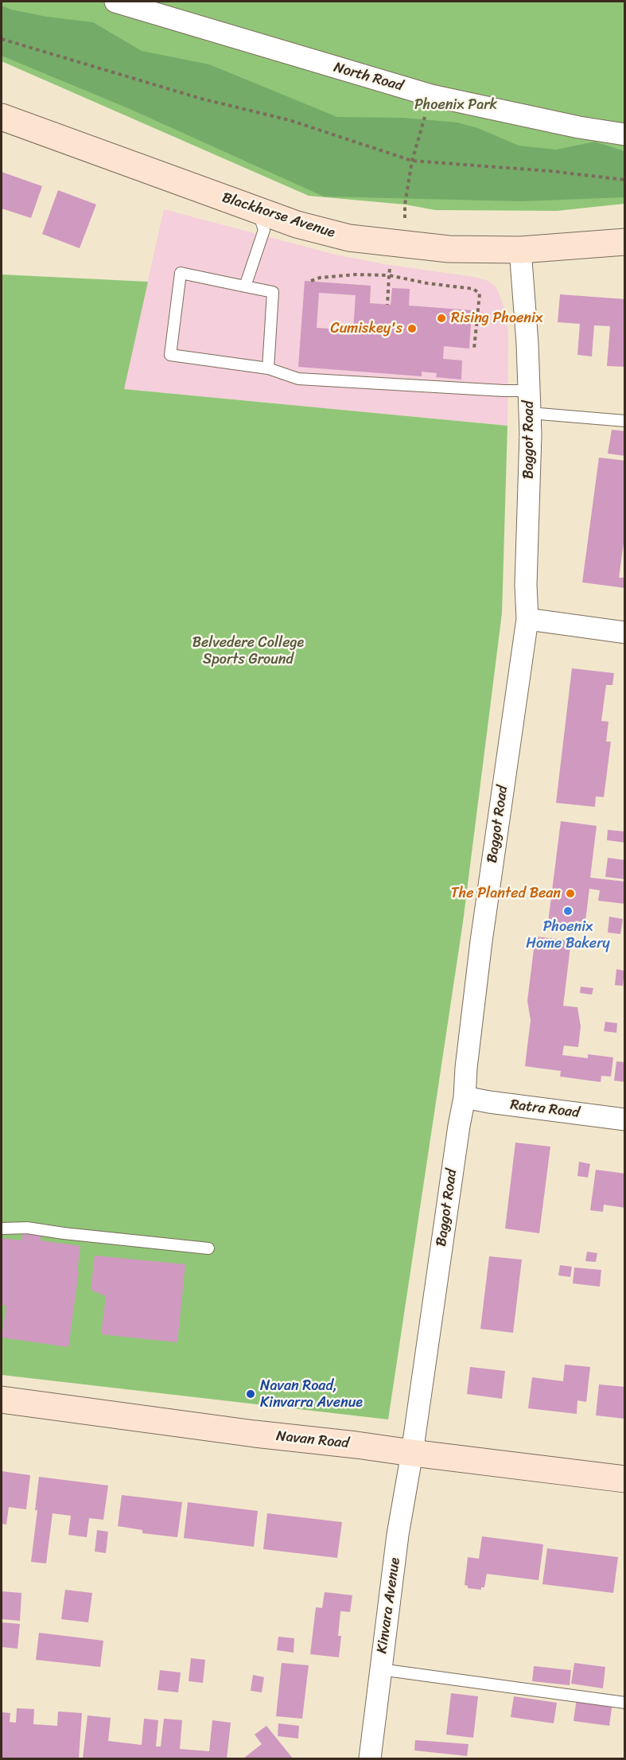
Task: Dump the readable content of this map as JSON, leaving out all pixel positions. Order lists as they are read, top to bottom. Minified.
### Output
{"streets":{"main road":["Blackhorse Avenue","Navan Road"],"street":["North Road","Baggot Road","Ratra Road","Kinvara Avenue"]},"crossings":[["Blackhorse Avenue","Baggot Road"],["Baggot Road","Ratra Road"],["Baggot Road","Navan Road"],["Baggot Road","Kinvara Avenue"],["Navan Road","Kinvara Avenue"]],"parks":["Phoenix Park","Belvedere College Sports Ground"],"places":["Rising Phoenix","Cumiskey's","The Planted Bean","Phoenix Home Bakery","Navan Road, Kinvarra Avenue"]}
